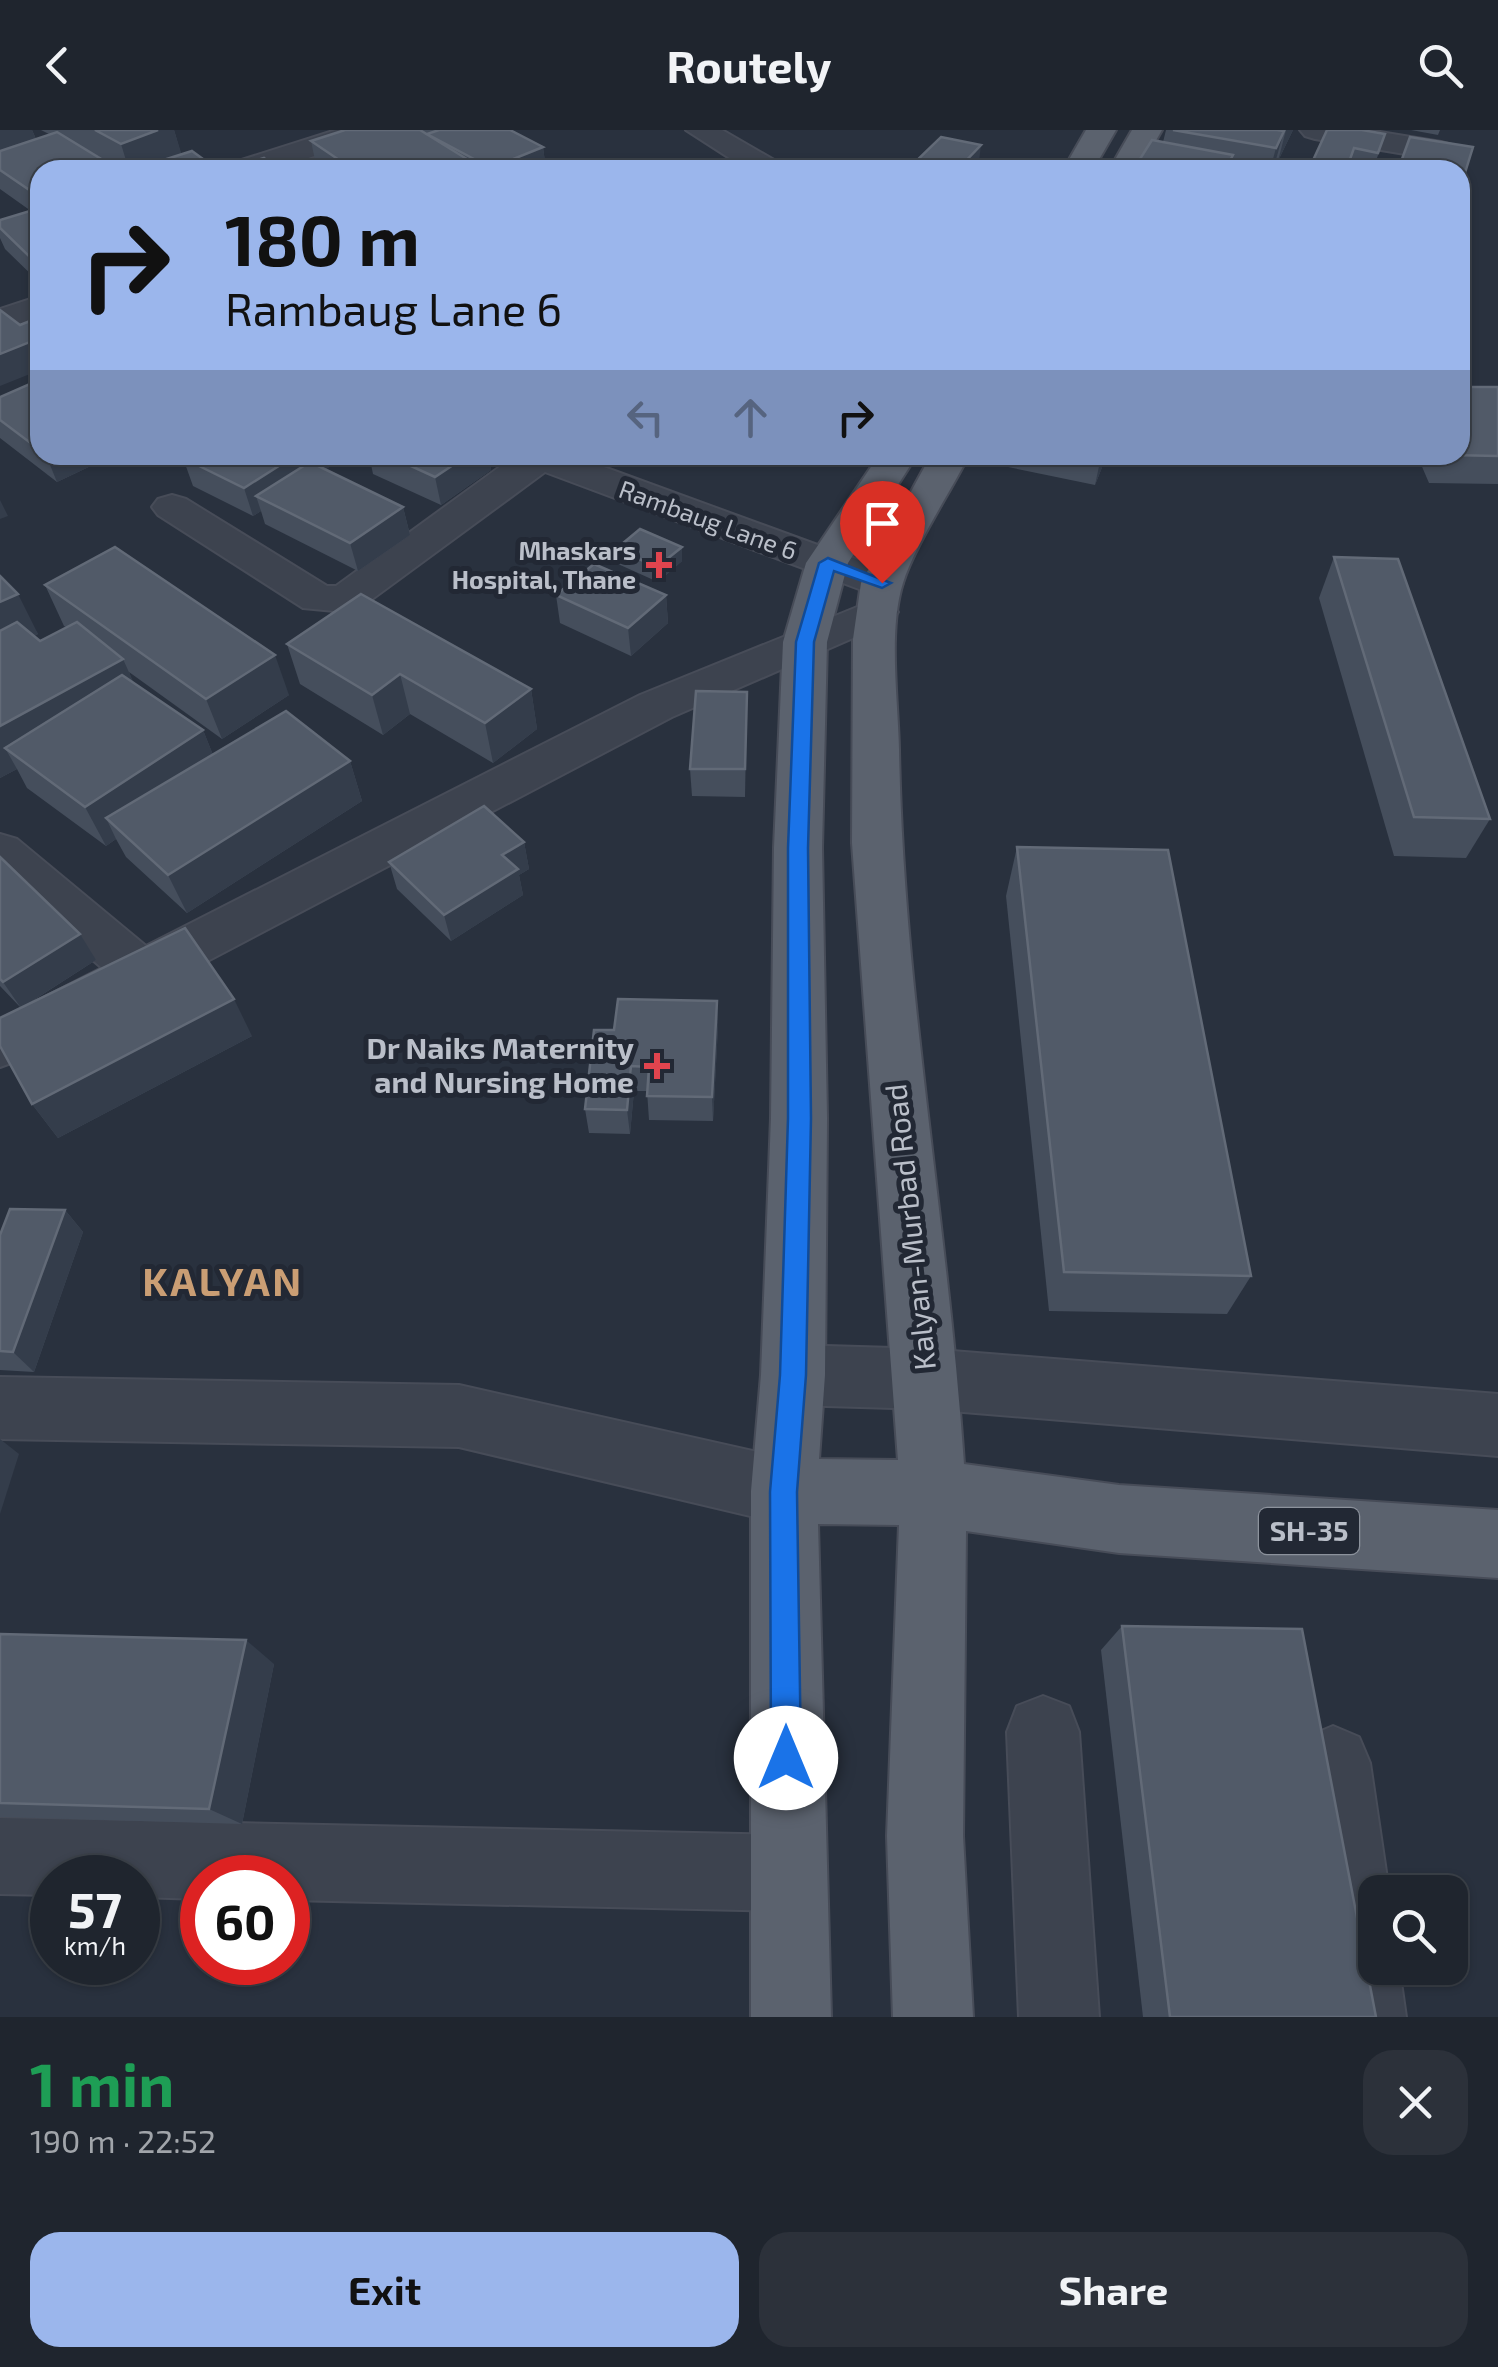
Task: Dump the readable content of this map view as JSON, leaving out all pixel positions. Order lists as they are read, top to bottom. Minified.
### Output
{"streets":{"main road":["Kalyan-Murbad Road","SH-35"],"street":["Rambaug Lane 6"]},"crossings":[["Rambaug Lane 6","Kalyan-Murbad Road"],["Kalyan-Murbad Road","SH-35"]],"districts":["KALYAN"],"places":{"health":["Mhaskars Hospital, Thane","Dr Naiks Maternity and Nursing Home"]},"page":{"header":"Routely","turn":["180 m","Rambaug Lane 6"],"speed":"57 km/h","limit":"60","heading":["1 min","190 m · 22:52"],"buttons":["Exit","Share"]}}
